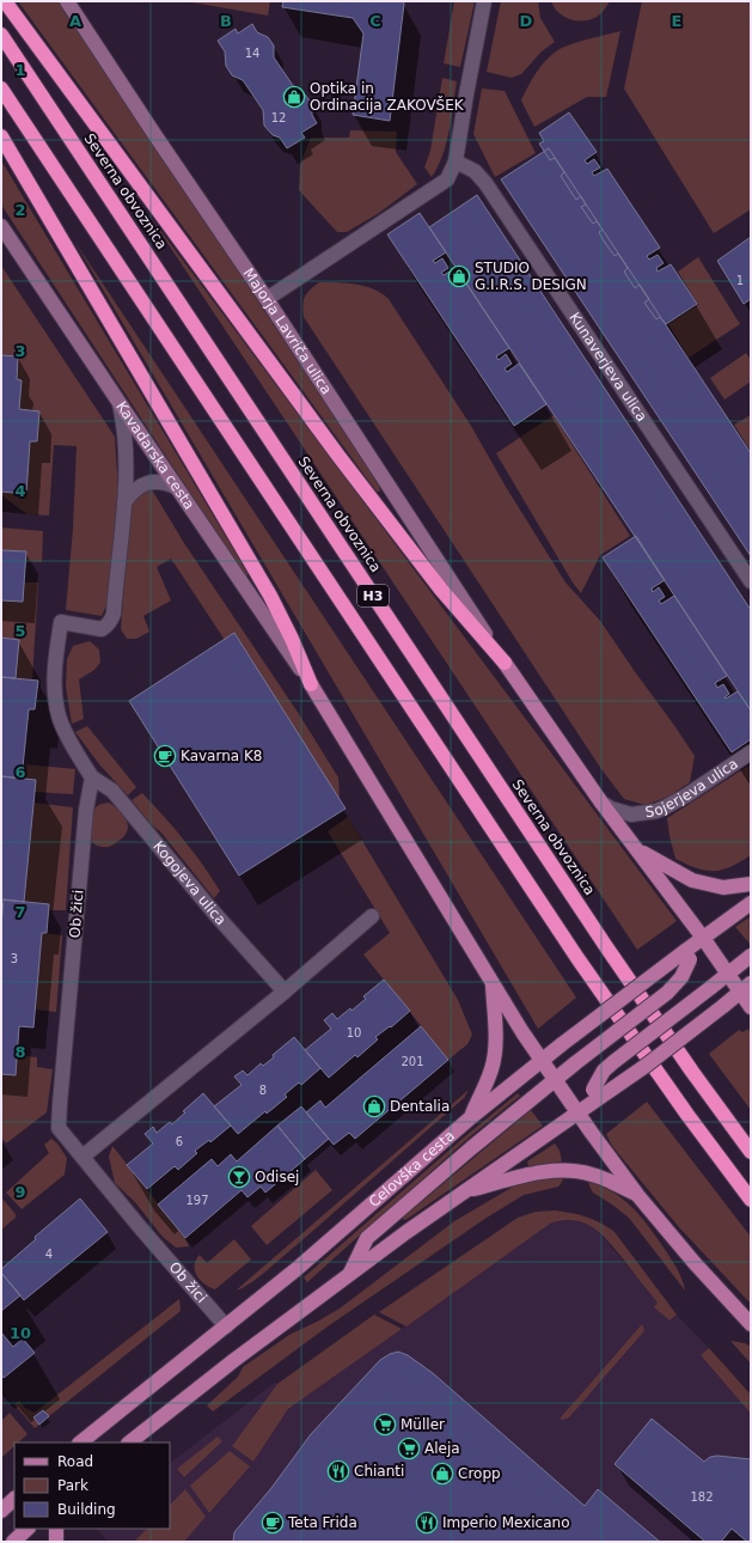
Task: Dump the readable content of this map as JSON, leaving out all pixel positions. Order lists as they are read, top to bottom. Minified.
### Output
{"streets":{"highway":["Severna obvoznica","H3"],"main road":["Celovška cesta"],"street":["Majorja Lavriča ulica","Kunaverjeva ulica","Kavadarska cesta","Sojerjeva ulica","Kogojeva ulica","Ob žici"]},"crossings":[["Kogojeva ulica","Ob žici"],["Ob žici","Celovška cesta"]],"places":{"shop":["Optika in Ordinacija ZAKOVŠEK","STUDIO G.I.R.S. DESIGN","Dentalia","Cropp"],"cafe":["Kavarna K8","Teta Frida"],"bar":["Odisej"],"supermarket":["Müller","Aleja"],"restaurant":["Chianti","Imperio Mexicano"]},"house_numbers":["14","12","1","3","10","201","8","6","197","4","182"],"legend":["Road","Park","Building"],"grid":{"columns":["A","B","C","D","E"],"rows":["1","2","3","4","5","6","7","8","9","10"]}}
